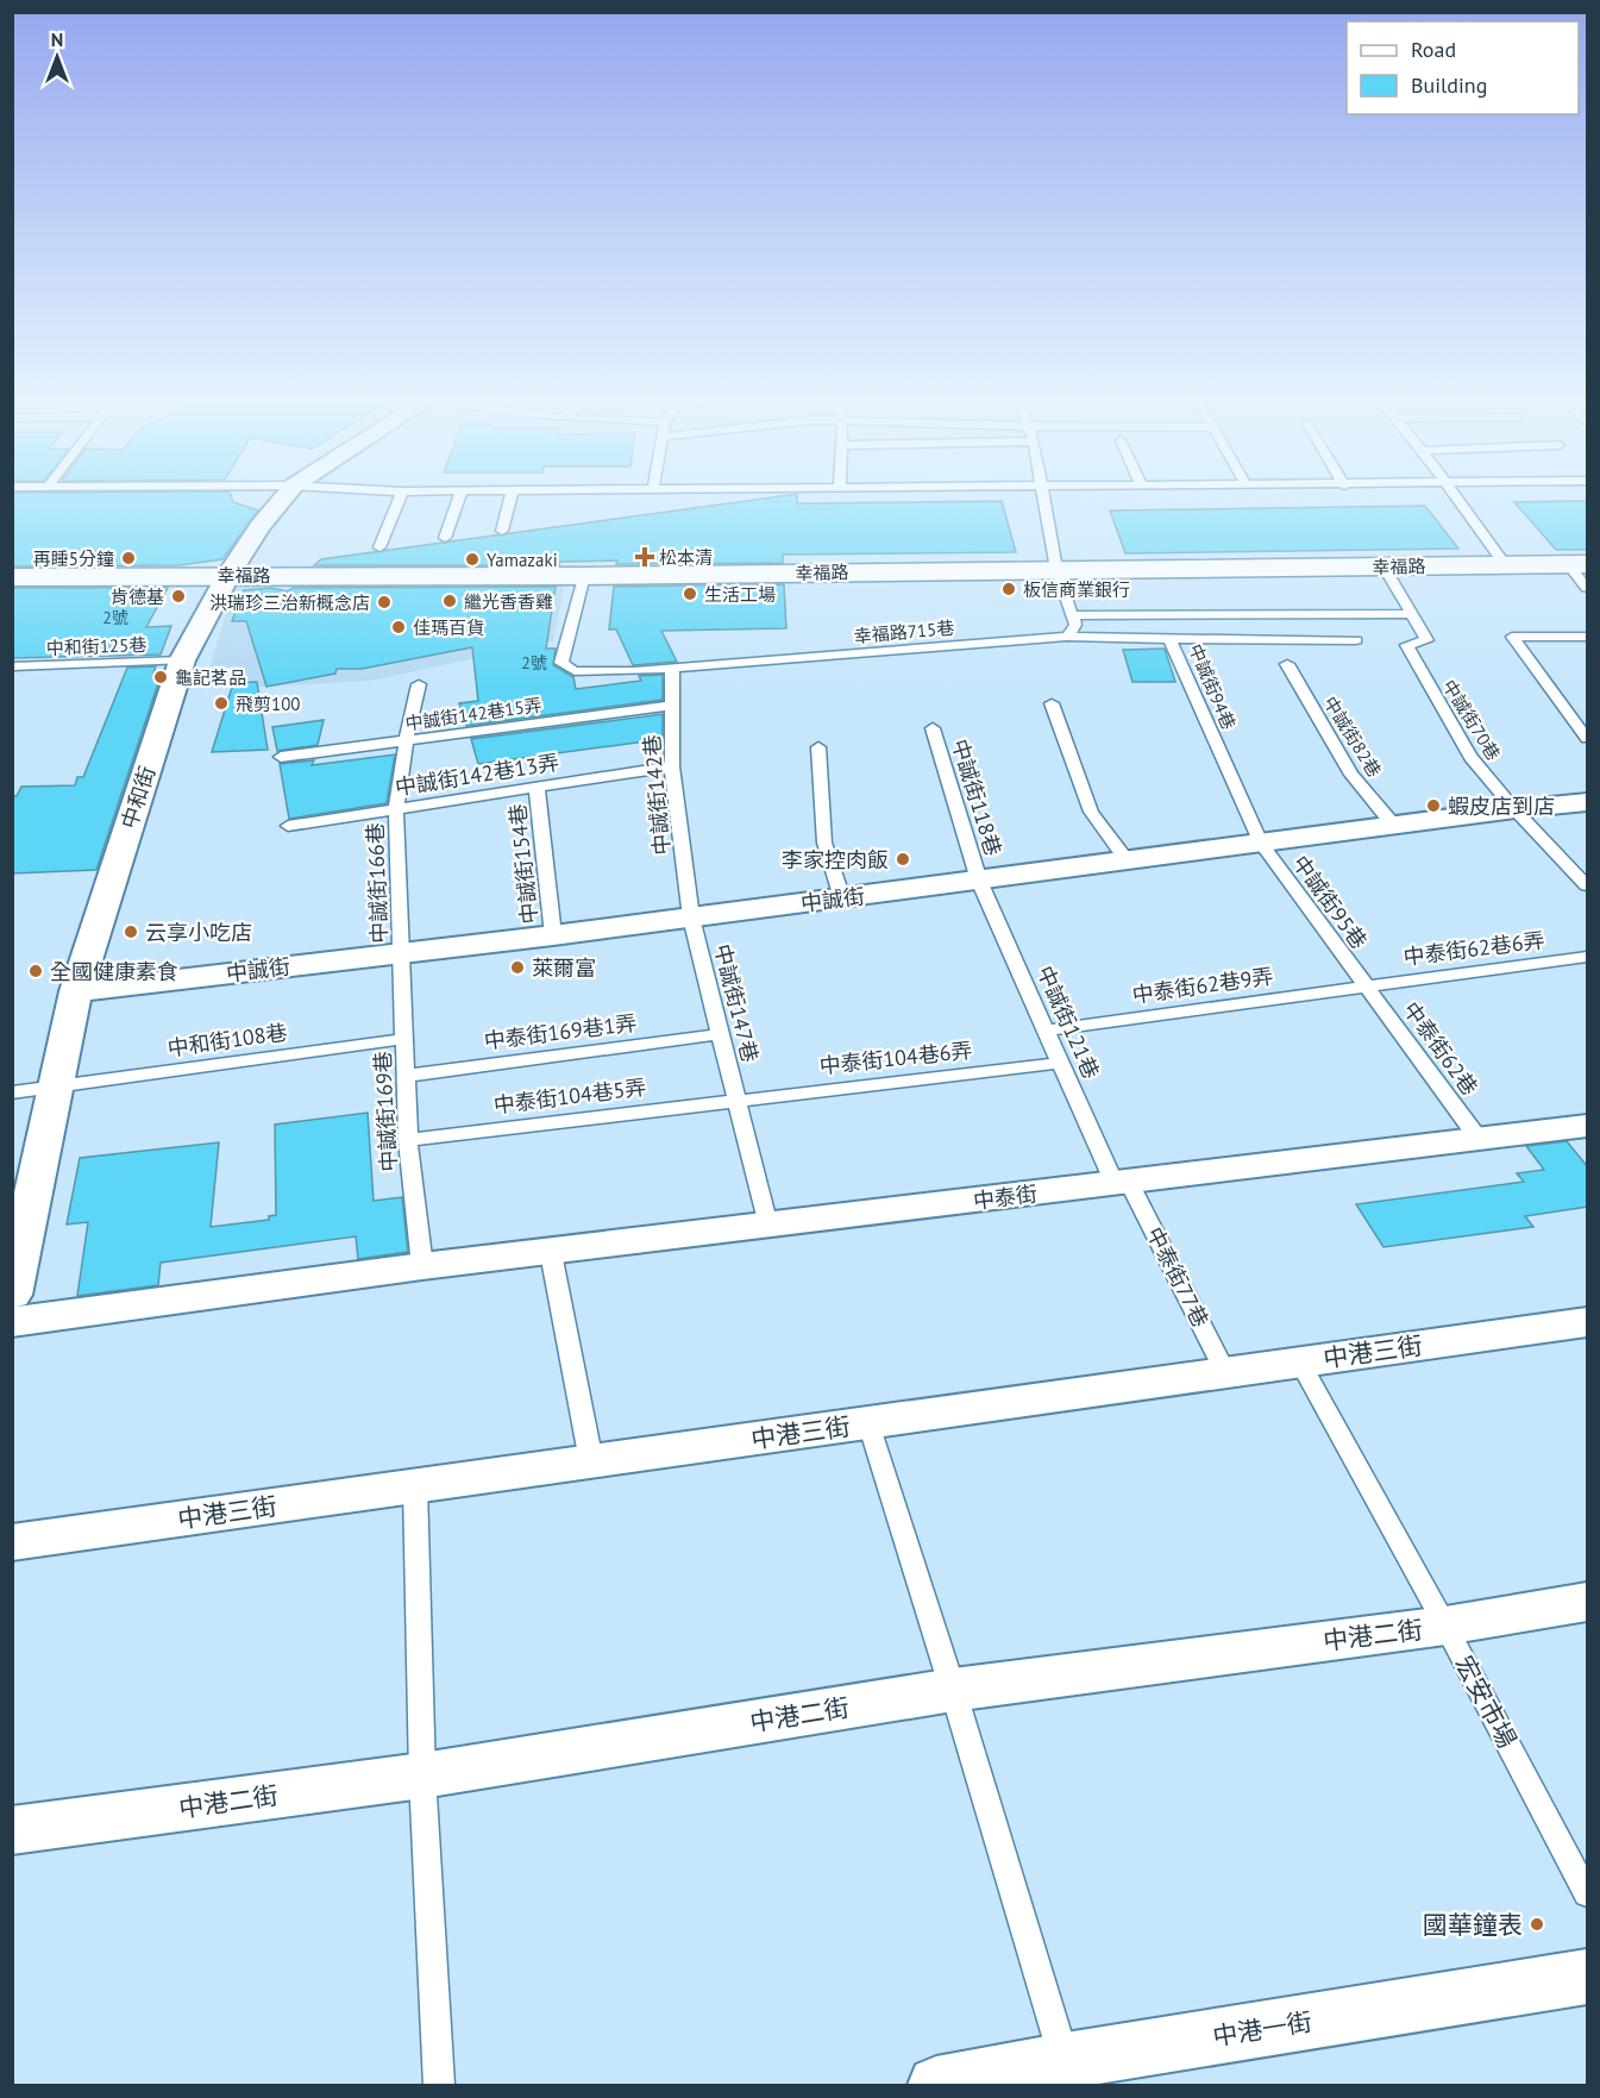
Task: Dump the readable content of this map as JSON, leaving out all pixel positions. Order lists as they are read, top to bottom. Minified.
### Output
{"streets":{"street":["幸福路","中和街","中誠街","中泰街","中港三街","中港二街","中港一街"],"lane":["幸福路715巷","中和街125巷","中誠街94巷","中誠街142巷15弄","中誠街70巷","中誠街82巷","中誠街142巷13弄","中誠街142巷","中誠街118巷","中誠街154巷","中誠街166巷","中誠街95巷","中泰街62巷6弄","中泰街62巷9弄","中誠街147巷","中誠街121巷","中泰街169巷1弄","中和街108巷","中泰街62巷","中泰街104巷6弄","中泰街104巷5弄","中誠街169巷","中泰街77巷","宏安市場"]},"crossings":[["幸福路","幸福路715巷"],["幸福路","中和街"],["幸福路715巷","中誠街94巷"],["幸福路715巷","中誠街142巷"],["中和街125巷","中和街"],["中誠街94巷","中誠街"],["中誠街94巷","中誠街95巷"],["中誠街142巷15弄","中誠街142巷"],["中誠街142巷15弄","中誠街166巷"],["中誠街70巷","中誠街"],["中誠街82巷","中誠街"],["中誠街142巷13弄","中誠街142巷"],["中誠街142巷13弄","中誠街154巷"],["中誠街142巷13弄","中誠街166巷"],["中誠街142巷","中誠街"],["中誠街142巷","中誠街147巷"],["中和街","中誠街"],["中和街","中和街108巷"],["中誠街118巷","中誠街"],["中誠街118巷","中誠街121巷"],["中誠街154巷","中誠街"],["中誠街166巷","中誠街"],["中誠街166巷","中誠街169巷"],["中誠街","中誠街95巷"],["中誠街","中誠街147巷"],["中誠街","中誠街121巷"],["中誠街","中誠街169巷"],["中誠街95巷","中泰街62巷6弄"],["中誠街95巷","中泰街62巷9弄"],["中誠街95巷","中泰街62巷"],["中泰街62巷6弄","中泰街62巷9弄"],["中泰街62巷6弄","中泰街62巷"],["中泰街62巷9弄","中誠街121巷"],["中泰街62巷9弄","中泰街62巷"],["中誠街147巷","中泰街169巷1弄"],["中誠街147巷","中泰街104巷6弄"],["中誠街147巷","中泰街104巷5弄"],["中誠街147巷","中泰街"],["中誠街121巷","中泰街104巷6弄"],["中誠街121巷","中泰街"],["中誠街121巷","中泰街77巷"],["中泰街169巷1弄","中誠街169巷"],["中和街108巷","中誠街169巷"],["中泰街62巷","中泰街"],["中泰街104巷6弄","中泰街104巷5弄"],["中泰街104巷5弄","中誠街169巷"],["中誠街169巷","中泰街"],["中泰街","中泰街77巷"],["中泰街77巷","中港三街"],["中港三街","宏安市場"],["中港二街","宏安市場"]],"places":{"health":["松本清"],"other":["再睡5分鐘","Yamazaki","板信商業銀行","生活工場","肯德基","繼光香香雞","洪瑞珍三治新概念店","佳瑪百貨","龜記茗品","飛剪100","蝦皮店到店","李家控肉飯","云享小吃店","萊爾富","全國健康素食","國華鐘表"]},"house_numbers":["2號","2號"],"legend":["Road","Building"],"north":"top"}
